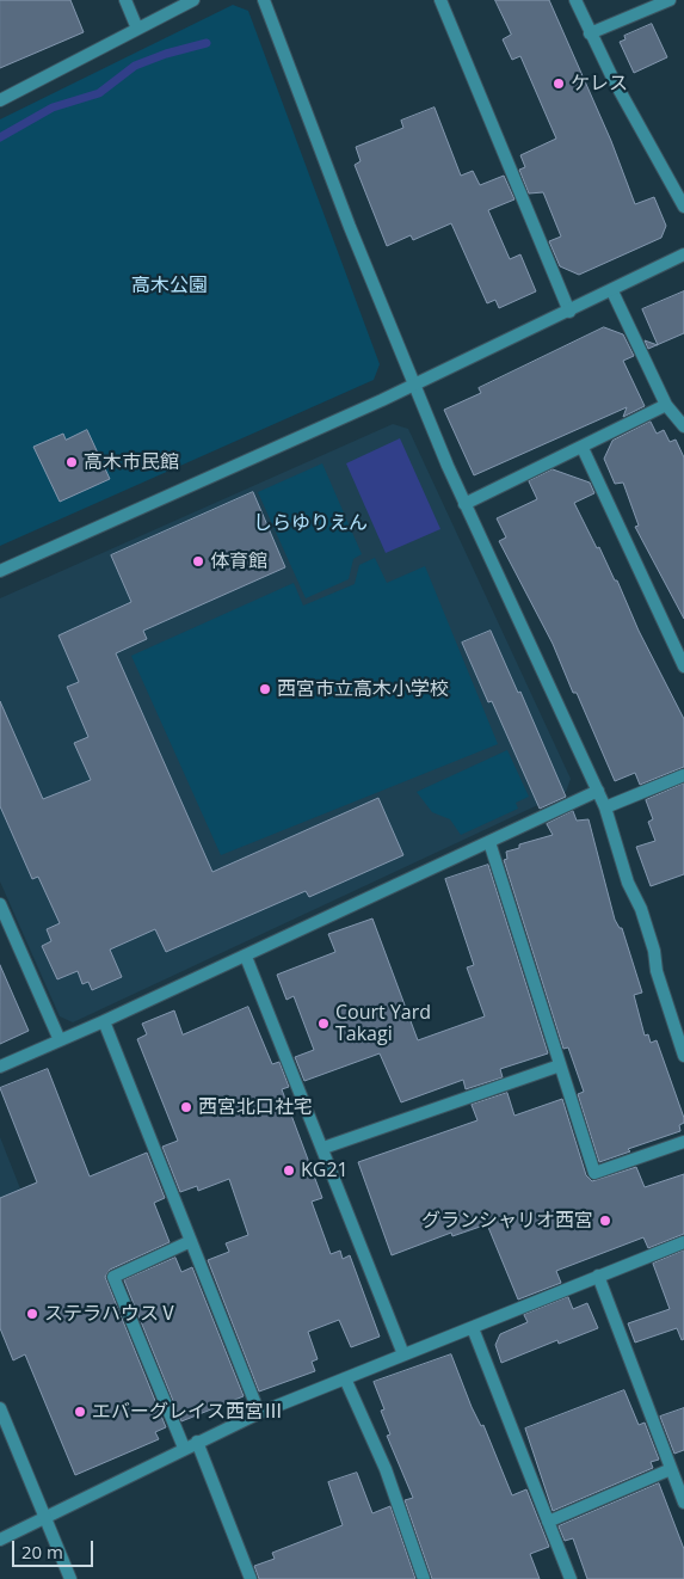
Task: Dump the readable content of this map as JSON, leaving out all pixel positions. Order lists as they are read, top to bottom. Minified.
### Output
{"parks":["高木公園","しらゆりえん"],"places":["ケレス","高木市民館","体育館","西宮市立高木小学校","Court Yard Takagi","西宮北口社宅","KG21","グランシャリオ西宮","ステラハウスⅤ","エバーグレイス西宮Ⅲ"],"scale_bar":"20 m"}
